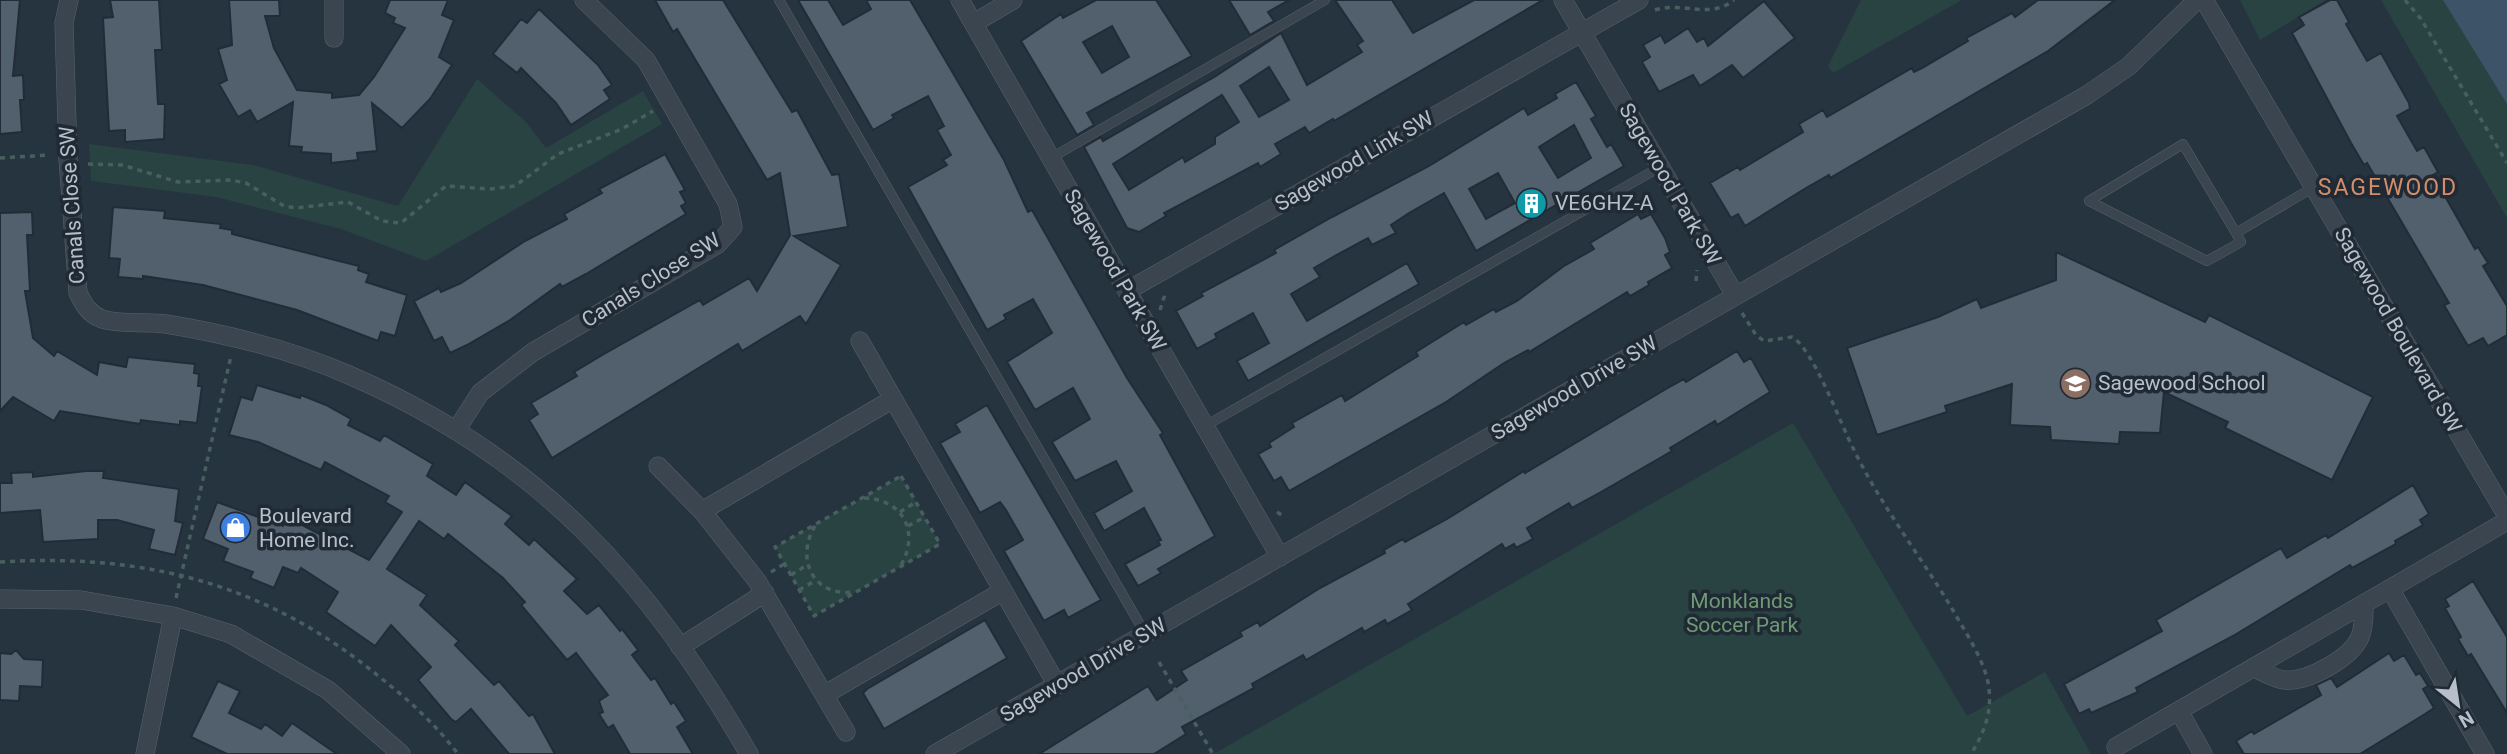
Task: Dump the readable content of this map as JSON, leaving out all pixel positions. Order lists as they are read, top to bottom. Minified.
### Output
{"streets":{"street":["Sagewood Link SW","Sagewood Park SW","Canals Close SW","Sagewood Boulevard SW","Sagewood Drive SW"]},"crossings":[["Sagewood Link SW","Sagewood Park SW"],["Sagewood Park SW","Sagewood Drive SW"]],"districts":["SAGEWOOD"],"parks":["Monklands Soccer Park"],"places":{"building":["VE6GHZ-A"],"school or university":["Sagewood School"],"shop":["Boulevard Home Inc."]},"north":"bottom right"}
